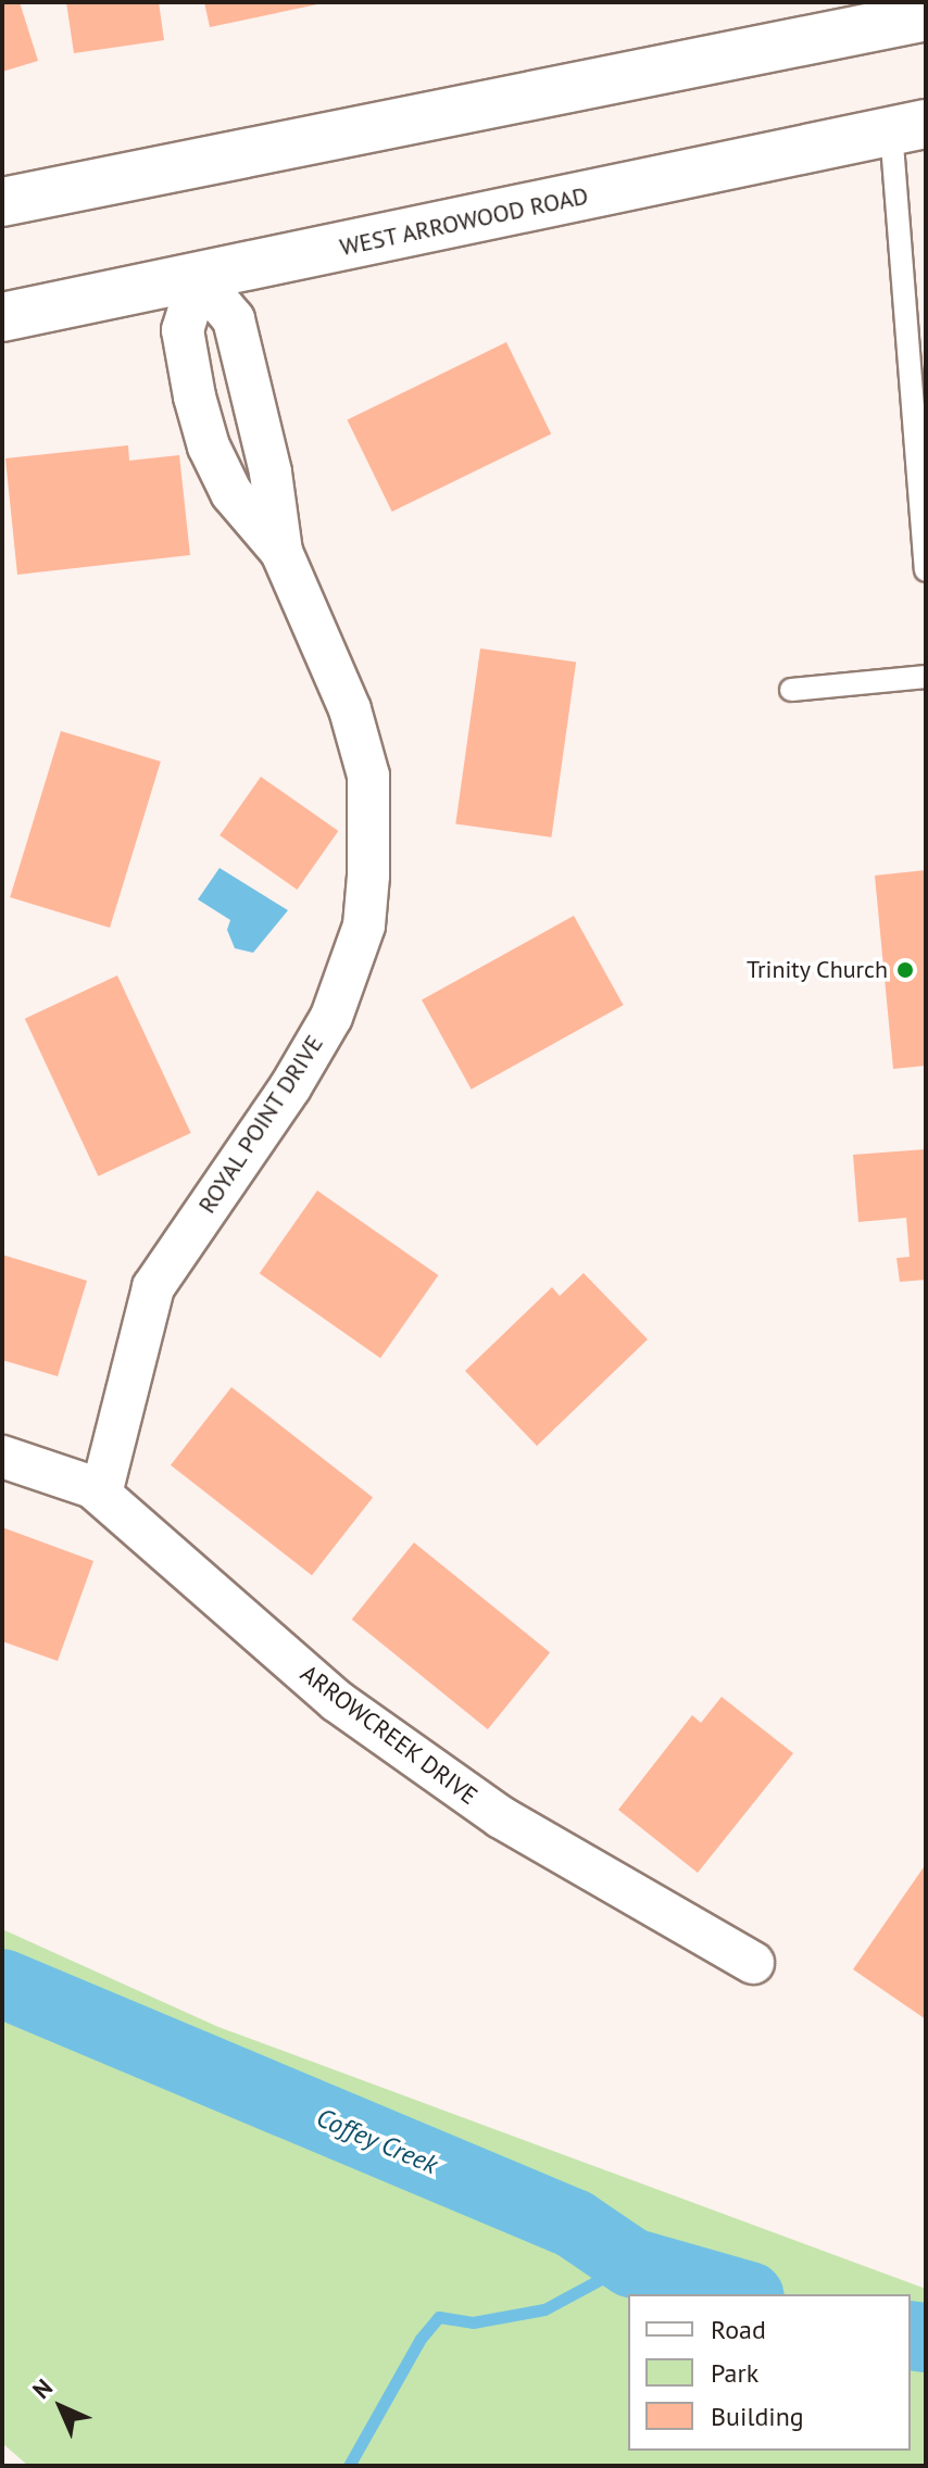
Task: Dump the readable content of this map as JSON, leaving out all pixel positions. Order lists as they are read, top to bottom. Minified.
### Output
{"streets":{"main road":["WEST ARROWOOD ROAD"],"street":["ROYAL POINT DRIVE","ARROWCREEK DRIVE"]},"crossings":[["WEST ARROWOOD ROAD","ROYAL POINT DRIVE"],["ROYAL POINT DRIVE","ARROWCREEK DRIVE"]],"water":["Coffey Creek"],"places":["Trinity Church"],"legend":["Road","Park","Building"],"north":"top left"}
